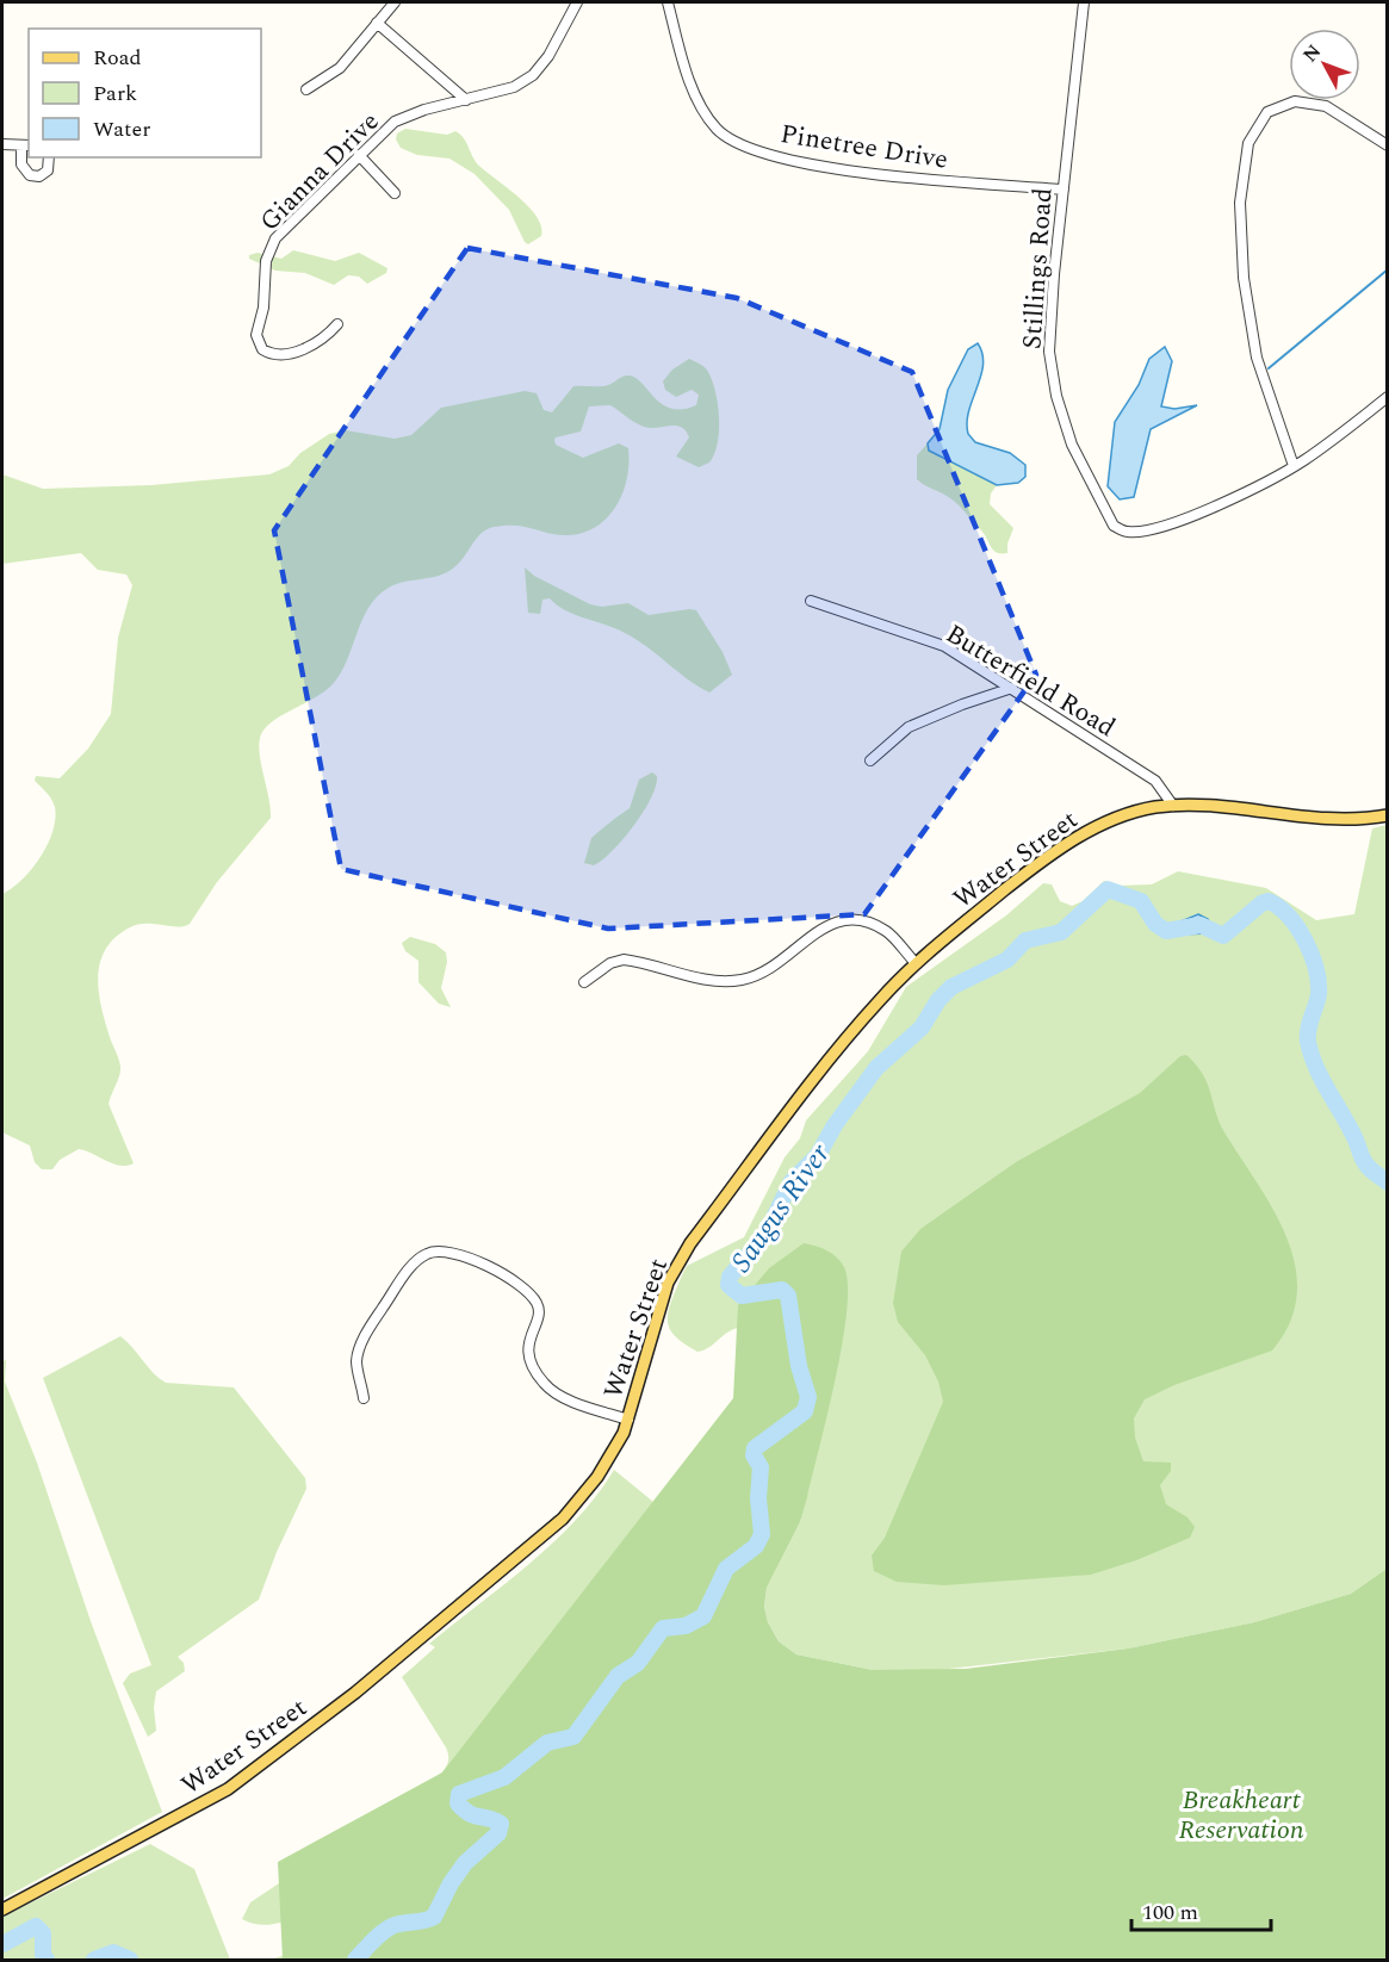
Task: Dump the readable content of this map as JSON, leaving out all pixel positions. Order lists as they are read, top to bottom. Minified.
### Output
{"streets":{"main road":["Water Street"],"street":["Pinetree Drive","Gianna Drive","Stillings Road","Butterfield Road"]},"crossings":[["Pinetree Drive","Stillings Road"],["Butterfield Road","Water Street"]],"water":["Saugus River"],"parks":["Breakheart Reservation"],"legend":["Road","Park","Water"],"scale_bar":"100 m","north":"top left"}
